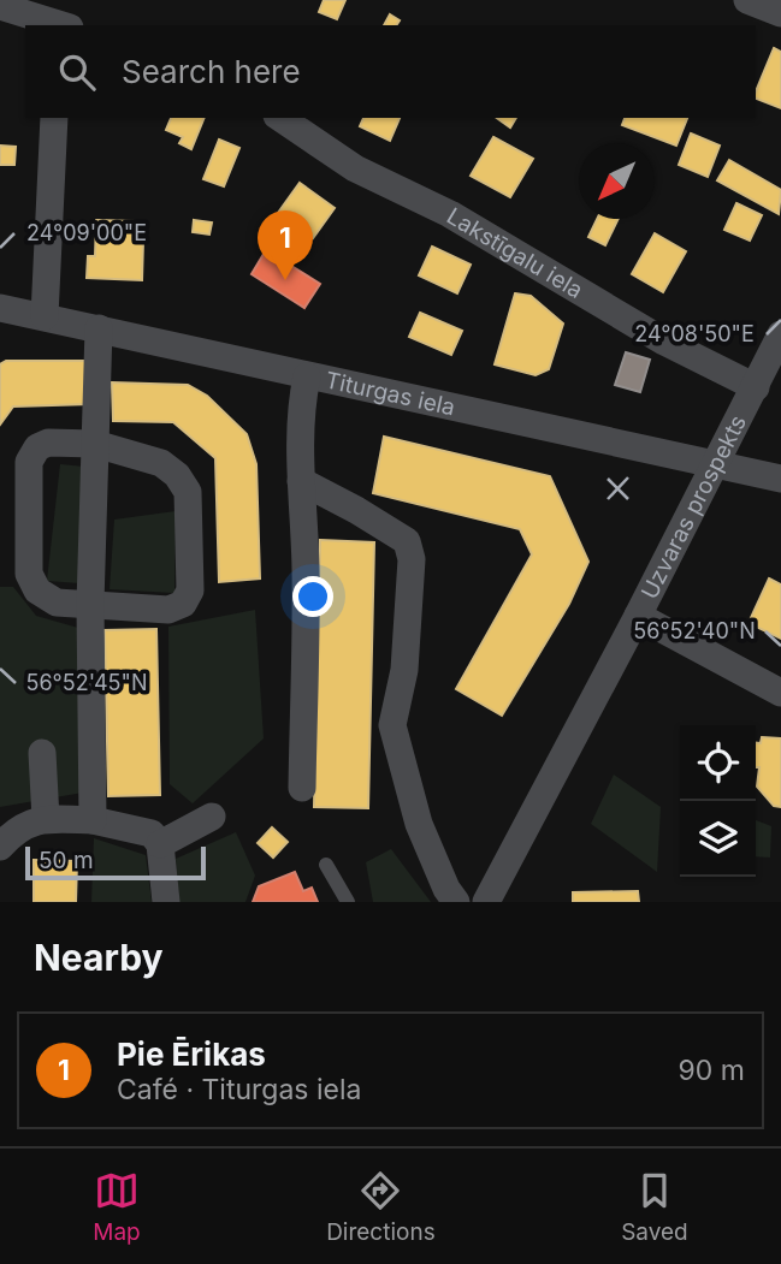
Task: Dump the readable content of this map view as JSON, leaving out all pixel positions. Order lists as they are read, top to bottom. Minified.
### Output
{"streets":{"street":["Lakstīgalu iela","Titurgas iela","Uzvaras prospekts"]},"crossings":[["Lakstīgalu iela","Uzvaras prospekts"],["Titurgas iela","Uzvaras prospekts"]],"scale_bar":"50 m","north":"bottom left","page":{"search":"Search here","pins":"1","scale":"50 m","heading":"Nearby","list":[{"mark":"1","name":"Pie Ērikas","note":"Café · Titurgas iela","value":"90 m"}],"nav":["Map","Directions","Saved"]},"coordinates":["24°09'00\"E","24°08'50\"E","56°52'40\"N","56°52'45\"N"]}
